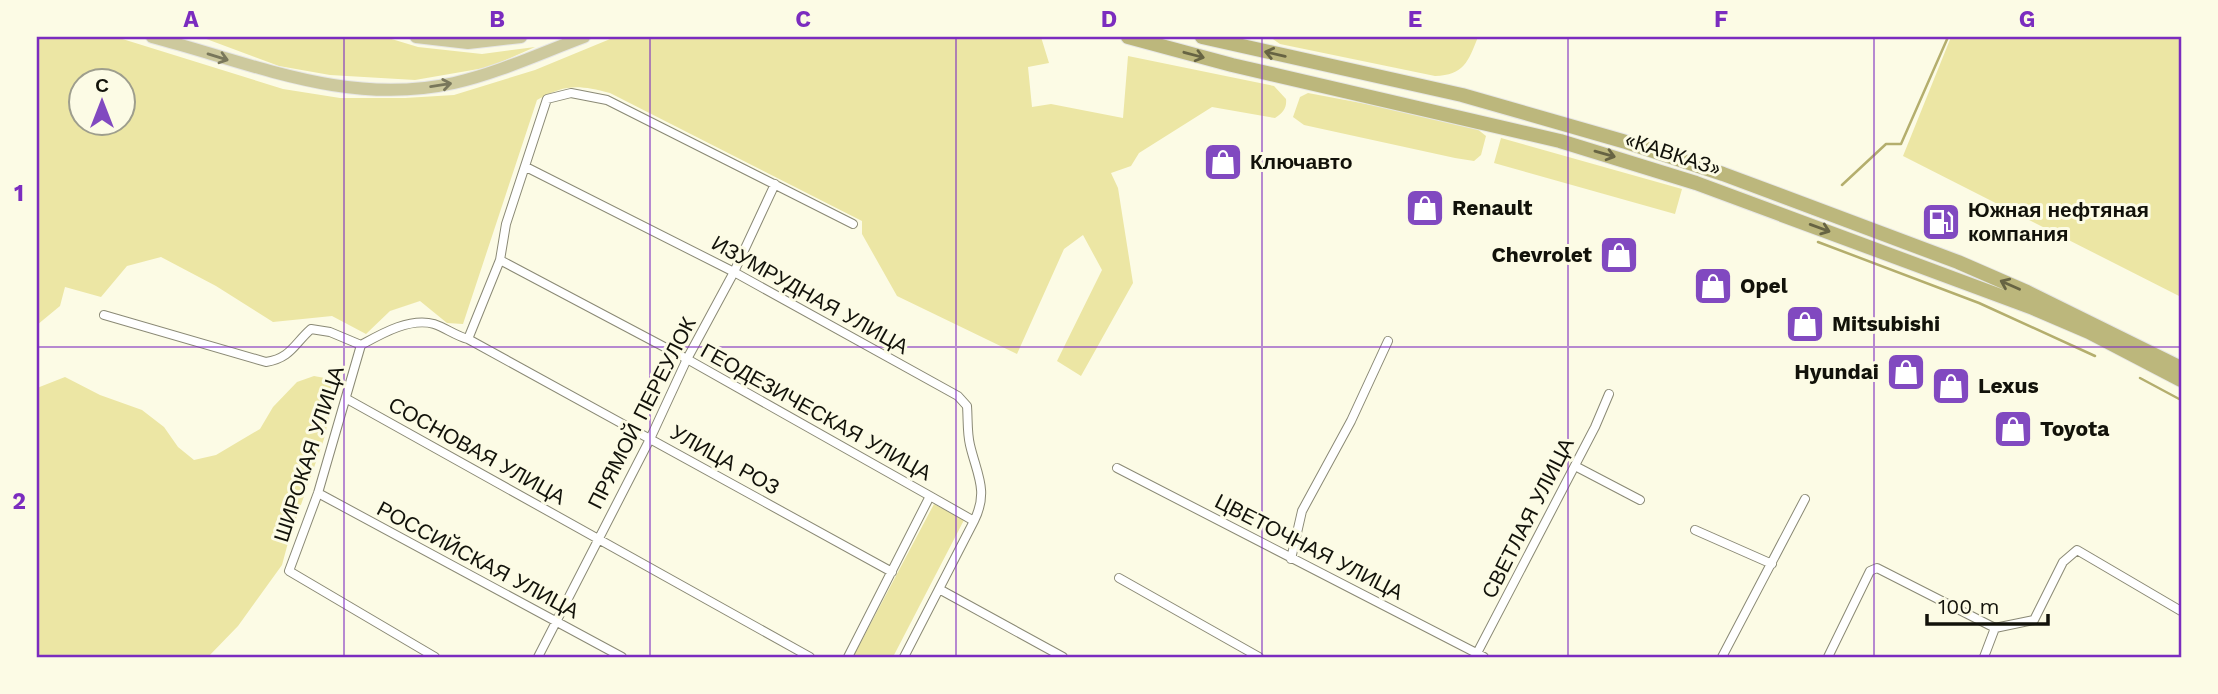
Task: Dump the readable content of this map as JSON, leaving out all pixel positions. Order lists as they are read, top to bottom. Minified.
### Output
{"streets":{"highway":["«КАВКАЗ»"],"street":["ИЗУМРУДНАЯ УЛИЦА","ГЕОДЕЗИЧЕСКАЯ УЛИЦА","ПРЯМОЙ ПЕРЕУЛОК","СОСНОВАЯ УЛИЦА","ШИРОКАЯ УЛИЦА","УЛИЦА РОЗ","СВЕТЛАЯ УЛИЦА","ЦВЕТОЧНАЯ УЛИЦА","РОССИЙСКАЯ УЛИЦА"]},"crossings":[["ИЗУМРУДНАЯ УЛИЦА","ГЕОДЕЗИЧЕСКАЯ УЛИЦА"],["ИЗУМРУДНАЯ УЛИЦА","ПРЯМОЙ ПЕРЕУЛОК"],["ГЕОДЕЗИЧЕСКАЯ УЛИЦА","ПРЯМОЙ ПЕРЕУЛОК"],["ПРЯМОЙ ПЕРЕУЛОК","СОСНОВАЯ УЛИЦА"],["ПРЯМОЙ ПЕРЕУЛОК","УЛИЦА РОЗ"],["ПРЯМОЙ ПЕРЕУЛОК","РОССИЙСКАЯ УЛИЦА"],["СОСНОВАЯ УЛИЦА","ШИРОКАЯ УЛИЦА"],["ШИРОКАЯ УЛИЦА","УЛИЦА РОЗ"],["ШИРОКАЯ УЛИЦА","РОССИЙСКАЯ УЛИЦА"],["СВЕТЛАЯ УЛИЦА","ЦВЕТОЧНАЯ УЛИЦА"]],"places":{"shop":["Ключавто","Renault","Chevrolet","Opel","Mitsubishi","Hyundai","Lexus","Toyota"],"fuel station":["Южная нефтяная компания"]},"scale_bar":"100 m","north":"top","grid":{"columns":["A","B","C","D","E","F","G"],"rows":["1","2"]}}
